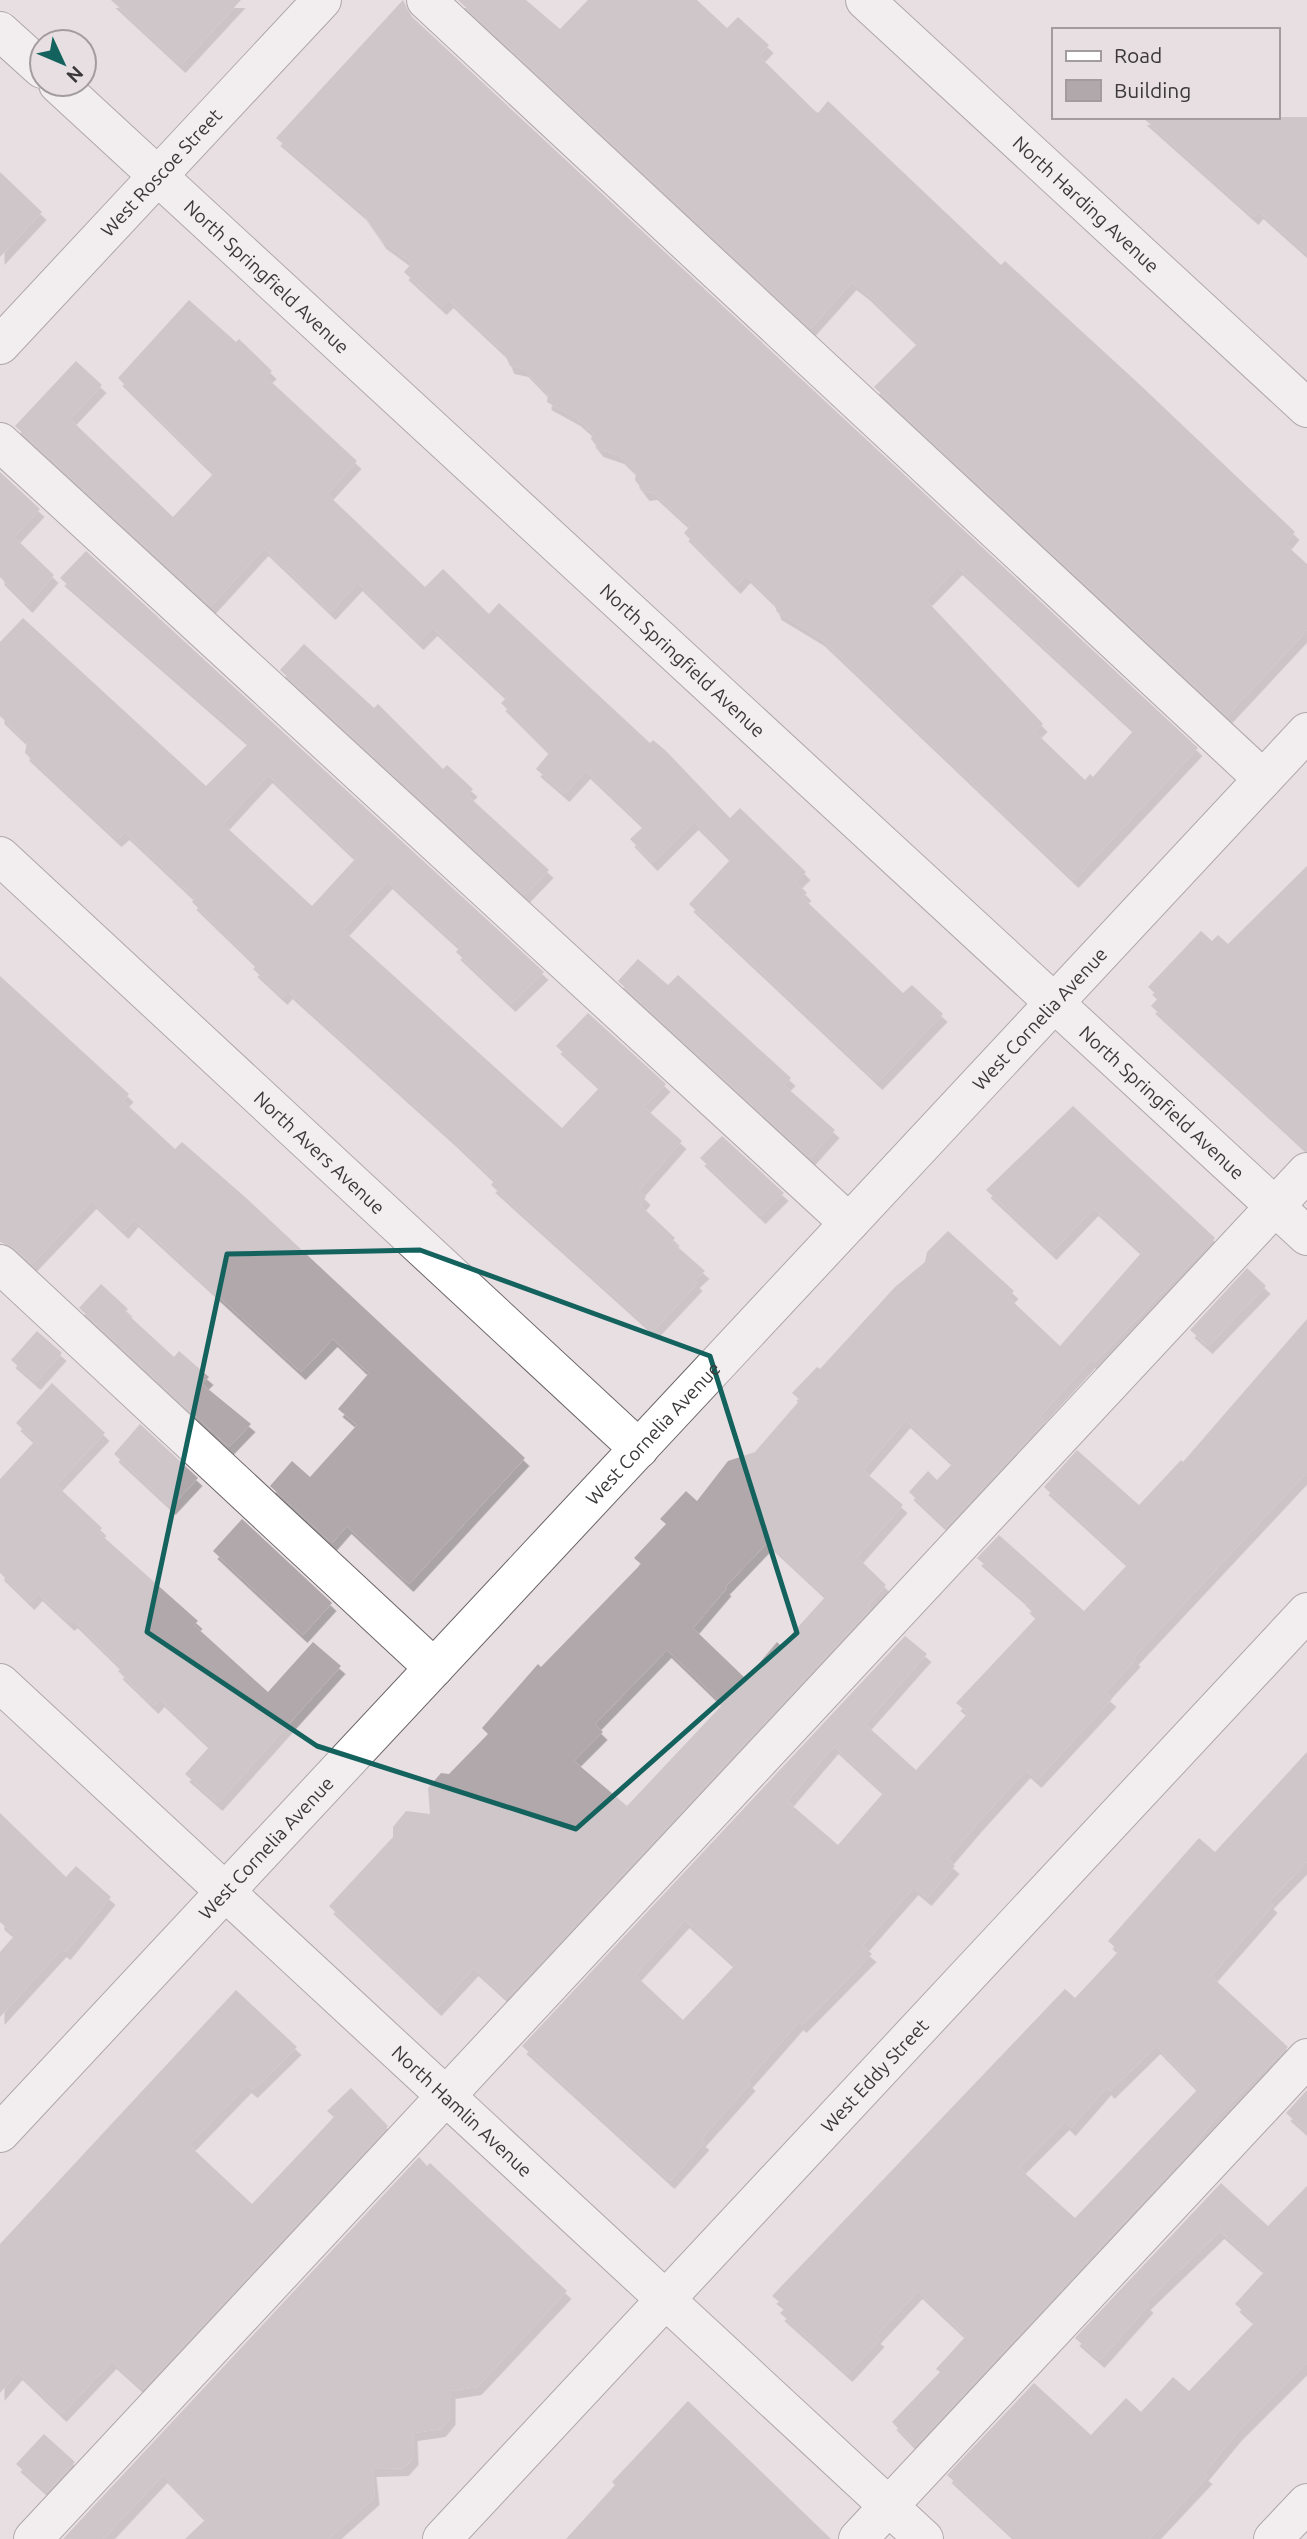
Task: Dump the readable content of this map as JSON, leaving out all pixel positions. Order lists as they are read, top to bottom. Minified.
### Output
{"streets":{"street":["West Roscoe Street","North Harding Avenue","North Springfield Avenue","West Cornelia Avenue","North Avers Avenue","West Eddy Street","North Hamlin Avenue"]},"crossings":[["West Roscoe Street","North Springfield Avenue"],["North Springfield Avenue","West Cornelia Avenue"],["West Cornelia Avenue","North Avers Avenue"],["West Cornelia Avenue","North Hamlin Avenue"],["West Eddy Street","North Hamlin Avenue"]],"legend":["Road","Building"],"north":"bottom right"}
